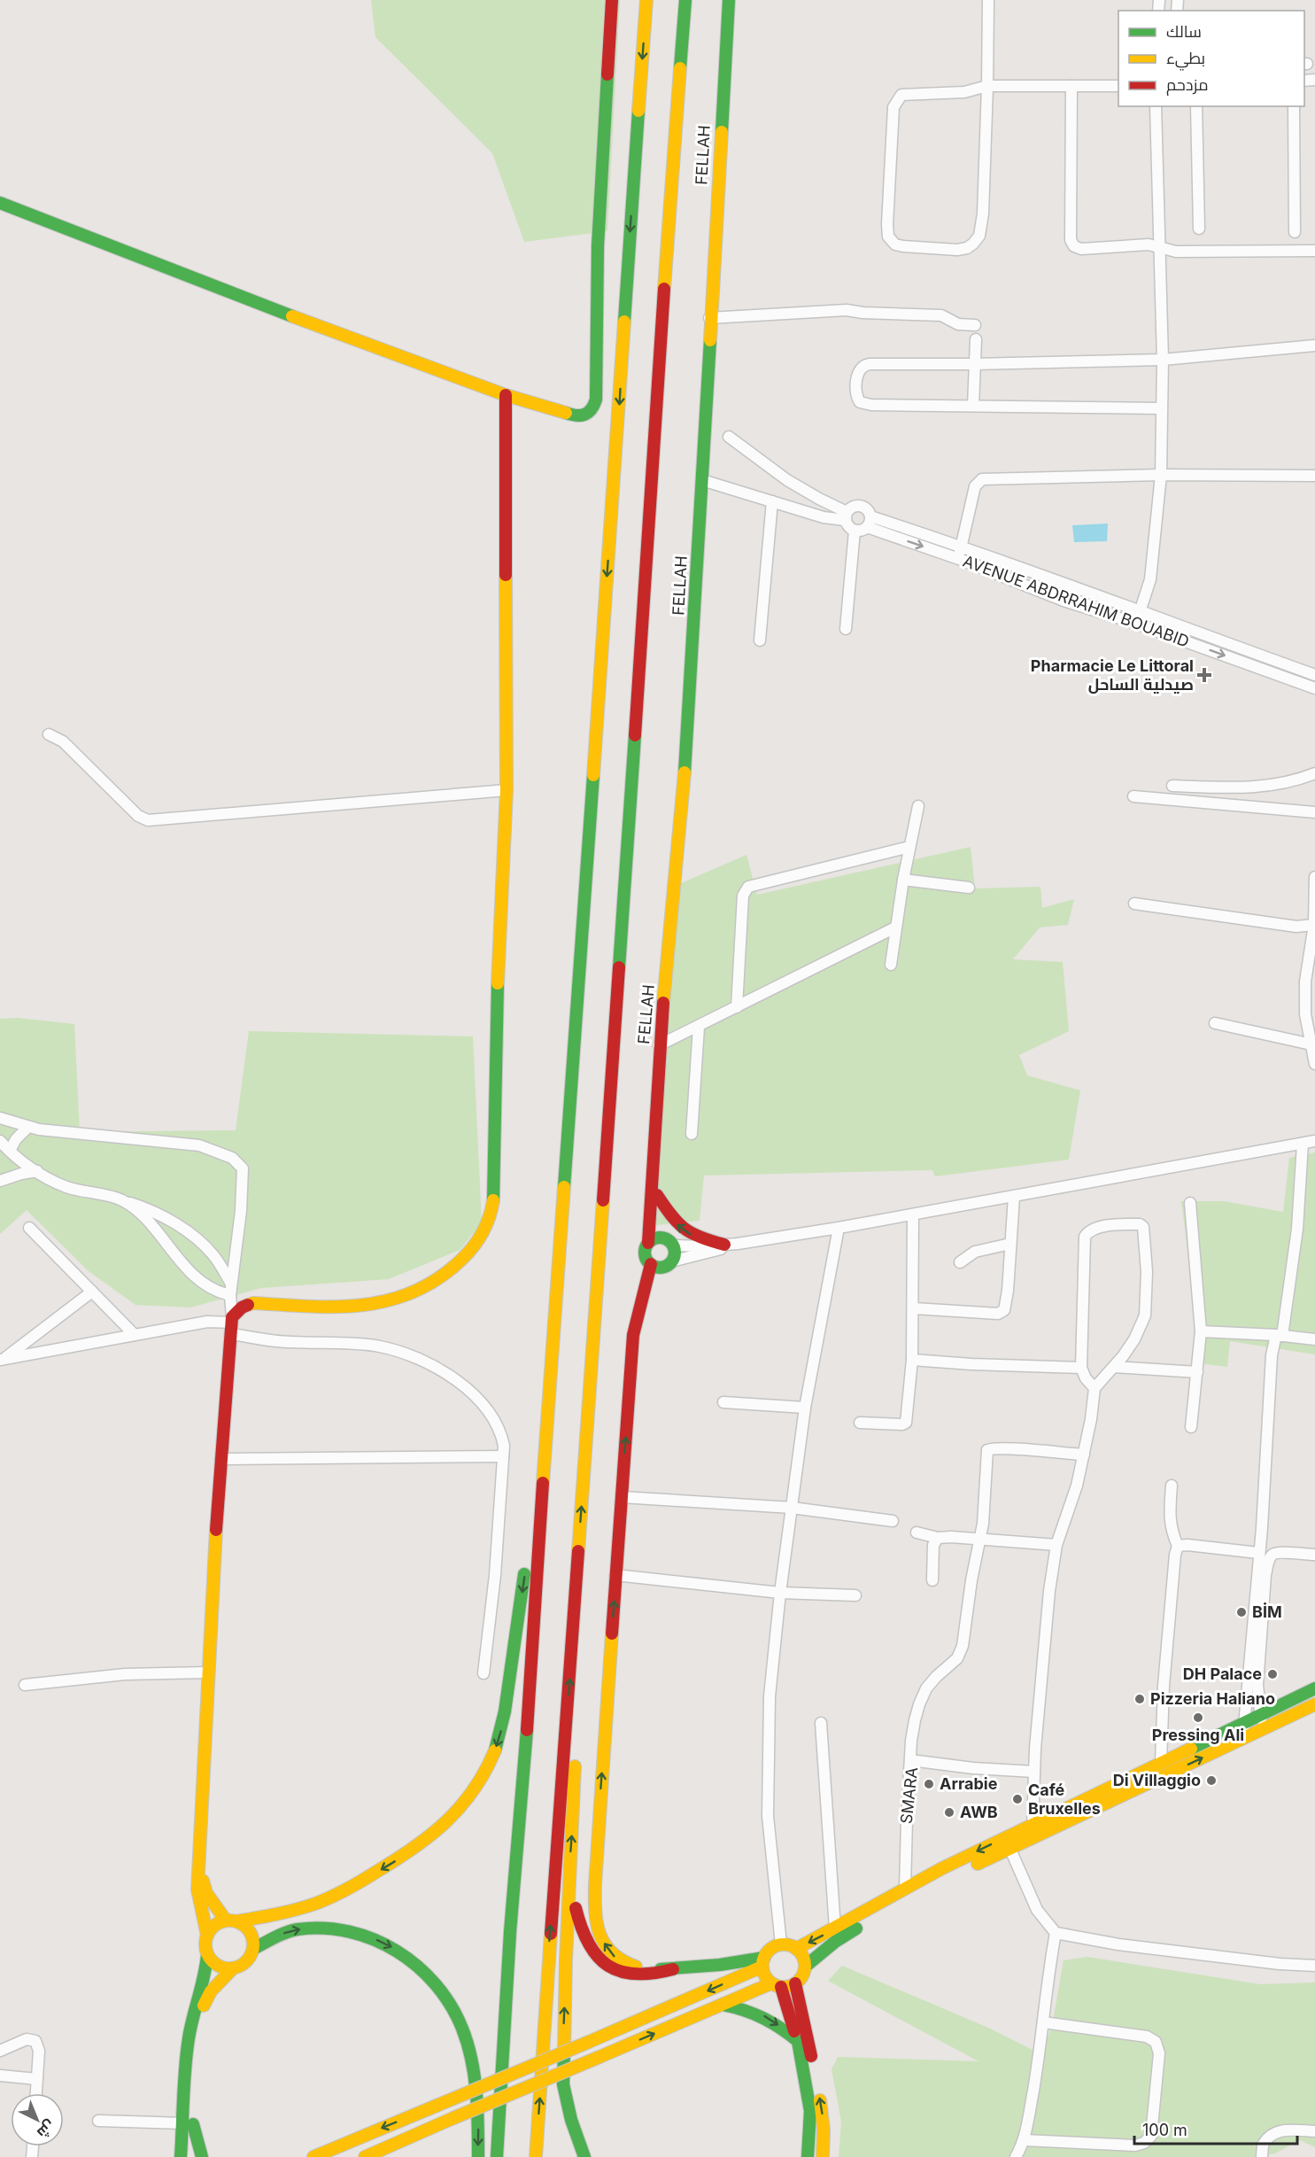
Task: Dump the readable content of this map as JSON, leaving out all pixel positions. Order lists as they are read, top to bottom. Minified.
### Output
{"streets":{"main road":["FELLAH"],"street":["AVENUE ABDRRAHIM BOUABID","SMARA"]},"places":{"health":["Pharmacie Le Littoral صيدلية الساحل"],"other":["BİM","DH Palace","Pizzeria Haliano","Pressing Ali","Di Villaggio","Arrabie","Café Bruxelles","AWB"]},"legend":["سالك","بطيء","مزدحم"],"scale_bar":"100 m","north":"bottom right"}
